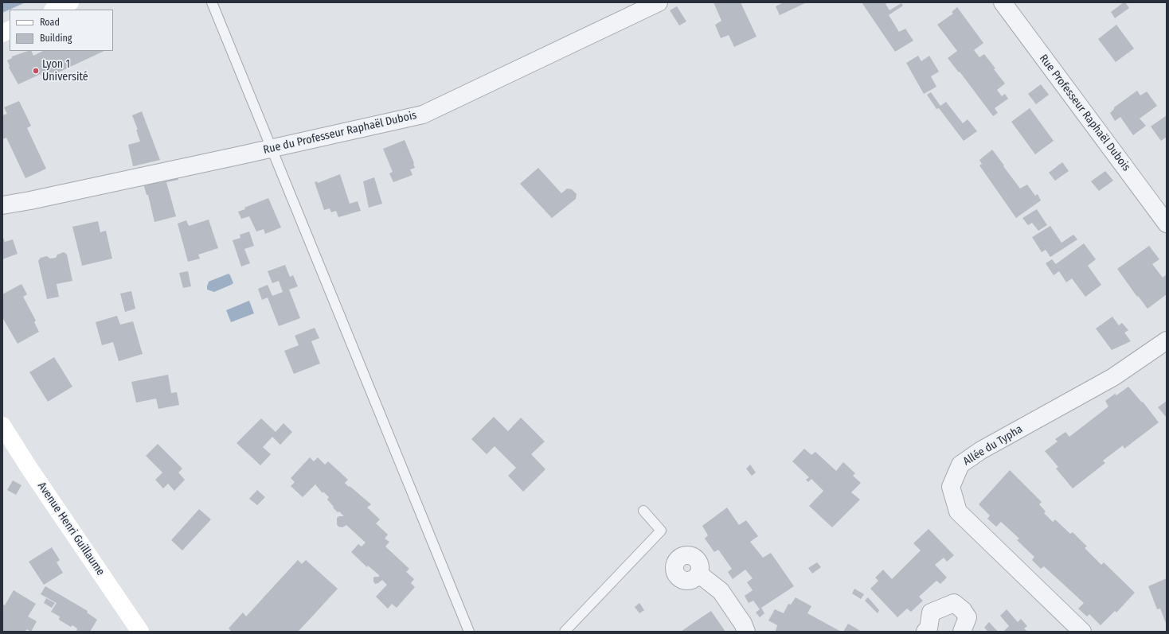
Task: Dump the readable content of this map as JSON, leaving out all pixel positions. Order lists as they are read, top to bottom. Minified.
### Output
{"streets":{"street":["Rue Professeur Raphaël Dubois","Rue du Professeur Raphaël Dubois","Allée du Typha","Avenue Henri Guillaume"]},"places":["Lyon 1 Université"],"legend":["Road","Building"]}
